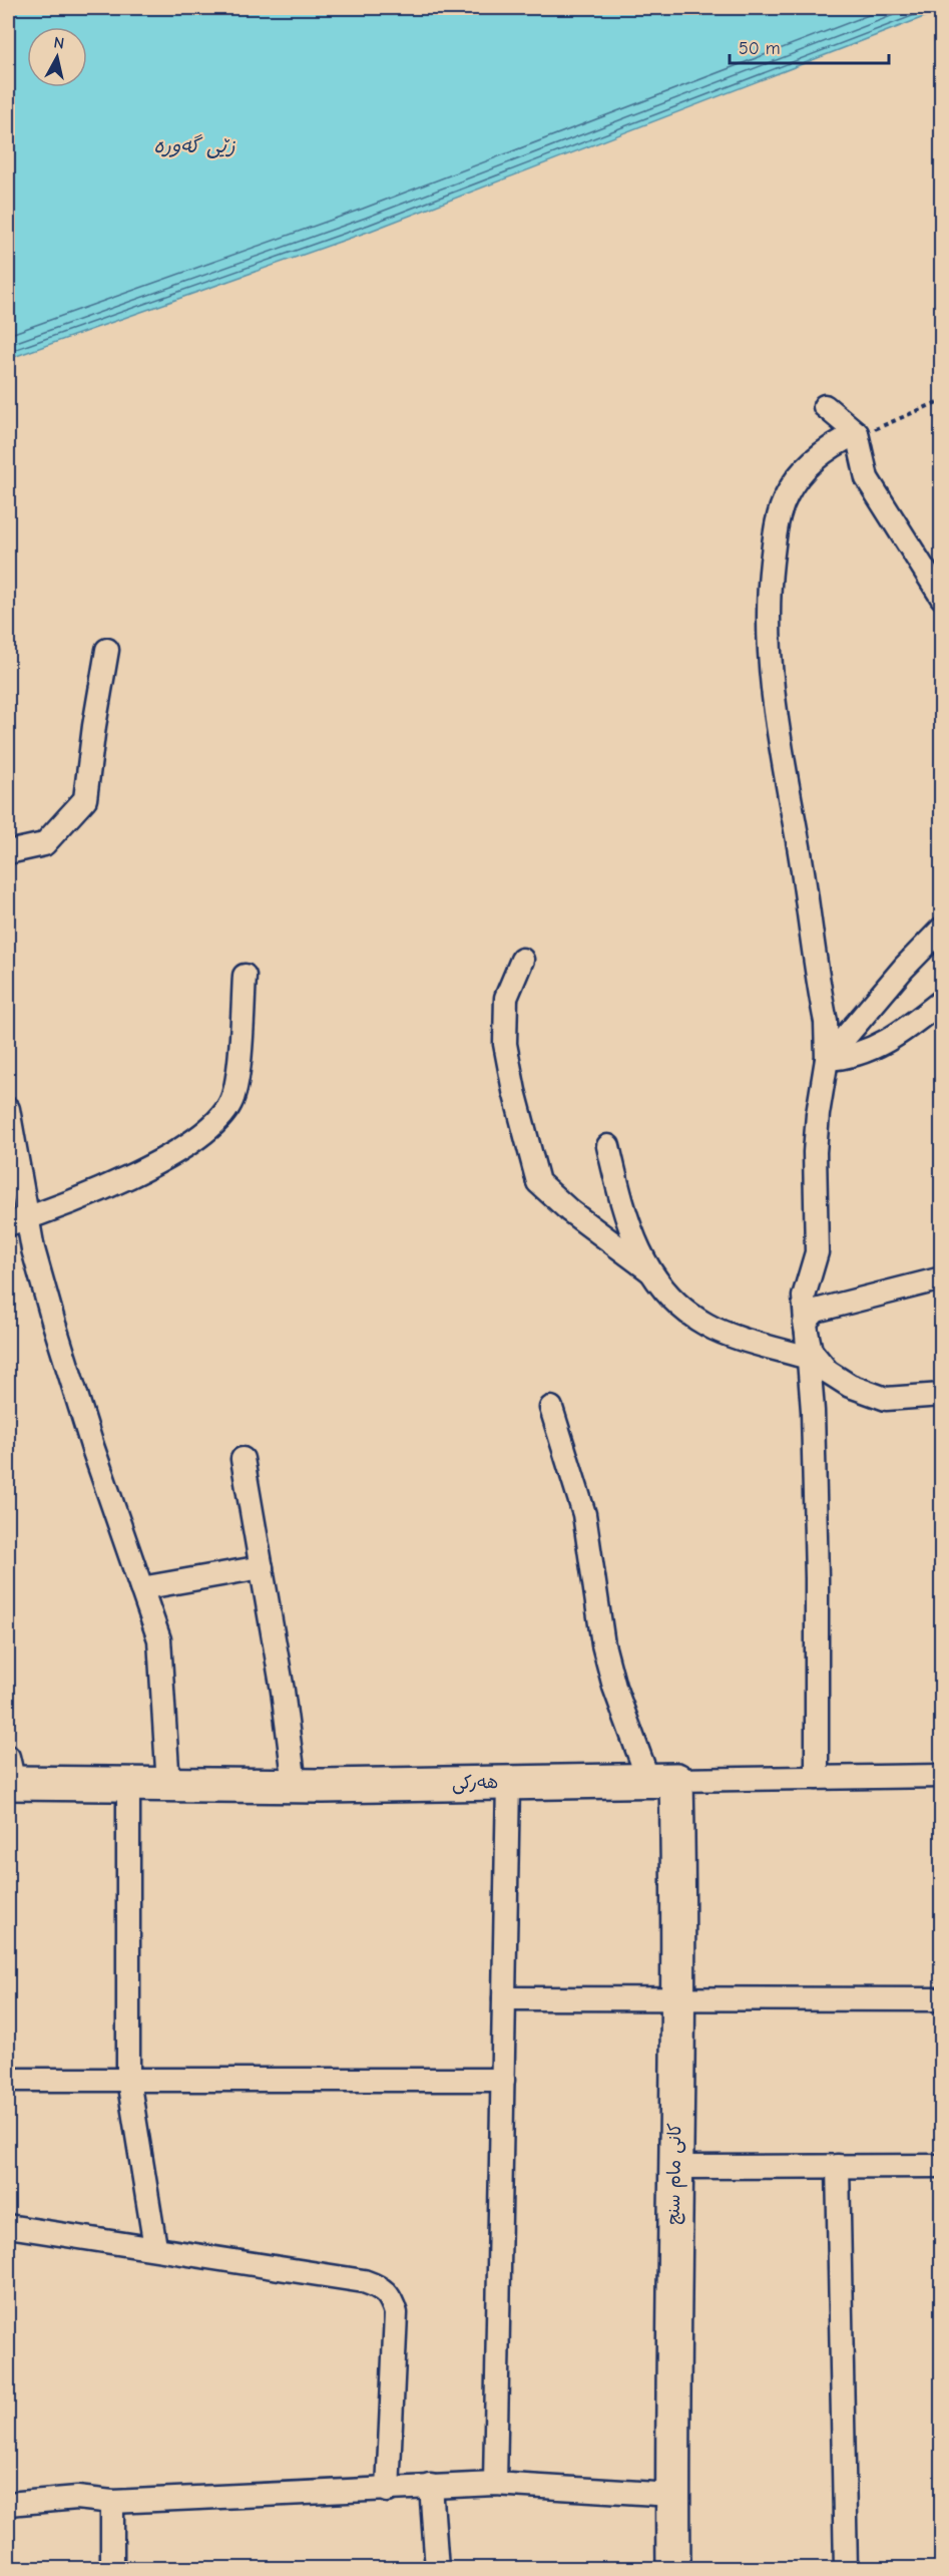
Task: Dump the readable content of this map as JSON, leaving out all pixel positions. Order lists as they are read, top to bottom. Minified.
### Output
{"streets":{"street":["هەرکی","کانی مام سنج"]},"crossings":[["هەرکی","کانی مام سنج"]],"water":["زێی گەورە"],"scale_bar":"50 m","north":"top"}
